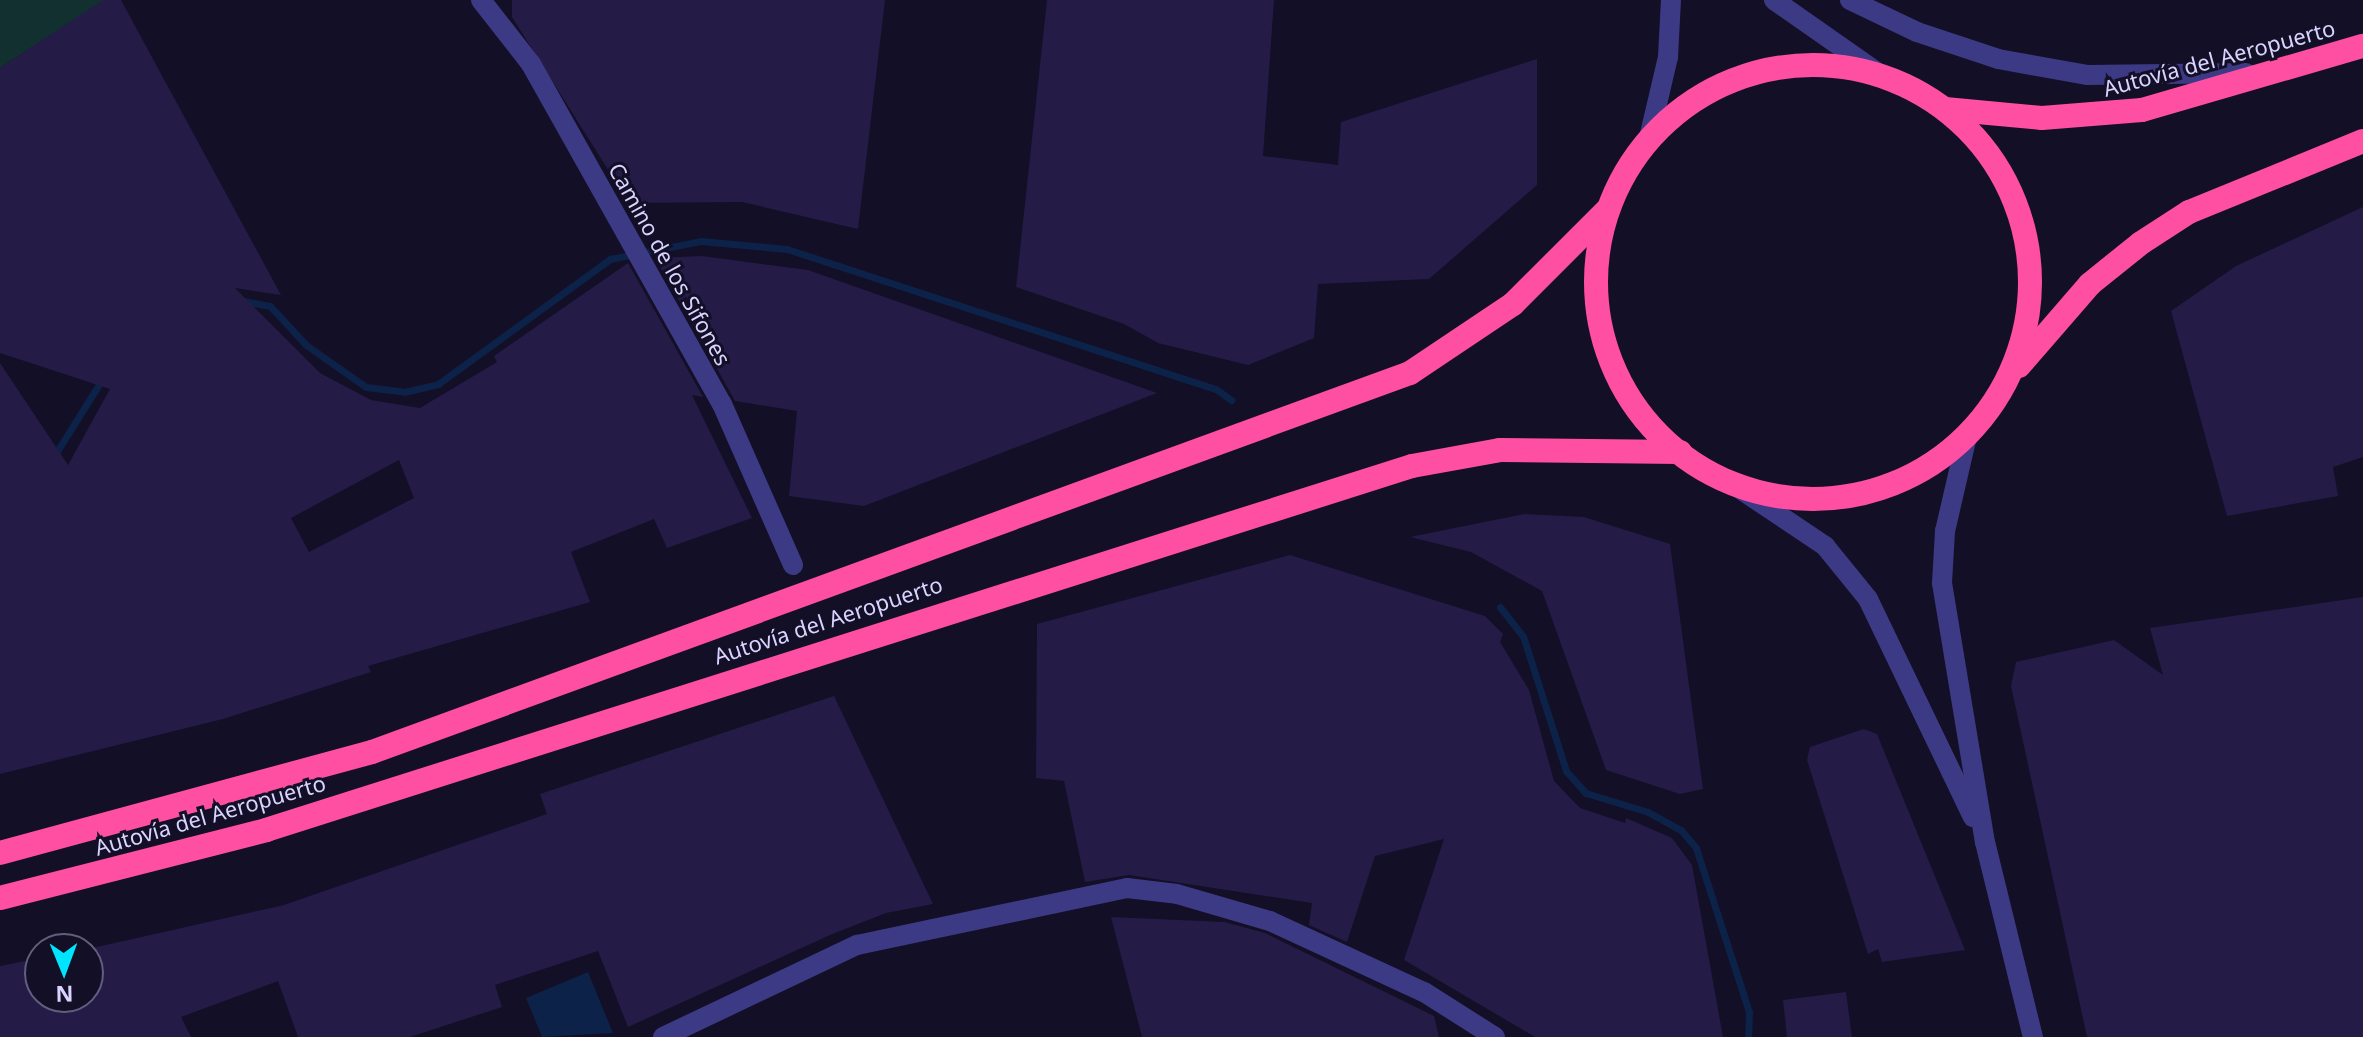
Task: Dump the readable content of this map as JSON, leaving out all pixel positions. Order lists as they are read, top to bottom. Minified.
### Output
{"streets":{"highway":["Autovía del Aeropuerto"],"street":["Camino de los Sifones"]},"north":"bottom"}
